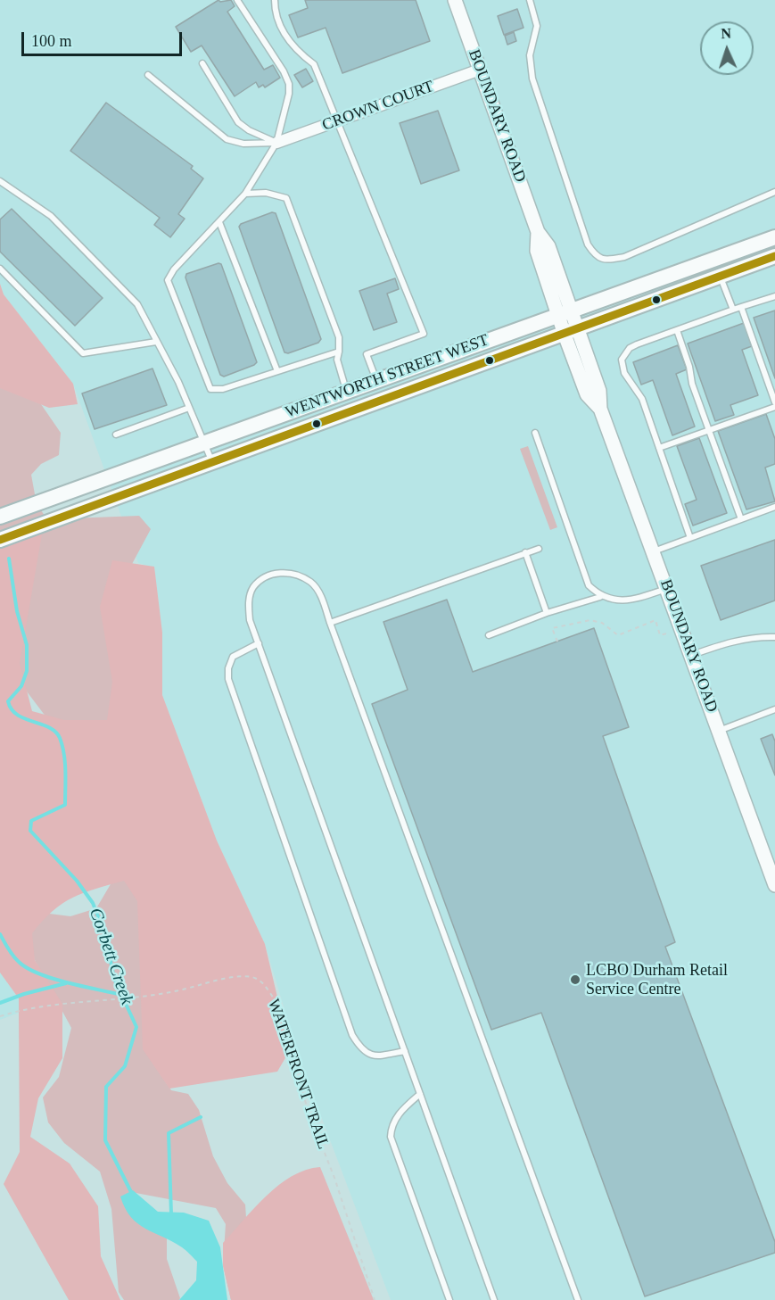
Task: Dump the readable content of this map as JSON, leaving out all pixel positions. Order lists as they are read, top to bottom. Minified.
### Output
{"streets":{"main road":["WENTWORTH STREET WEST"],"street":["CROWN COURT","BOUNDARY ROAD"],"path":["WATERFRONT TRAIL"]},"crossings":[["CROWN COURT","BOUNDARY ROAD"],["BOUNDARY ROAD","WENTWORTH STREET WEST"]],"water":["Corbett Creek"],"places":["LCBO Durham Retail Service Centre"],"scale_bar":"100 m","north":"top"}
